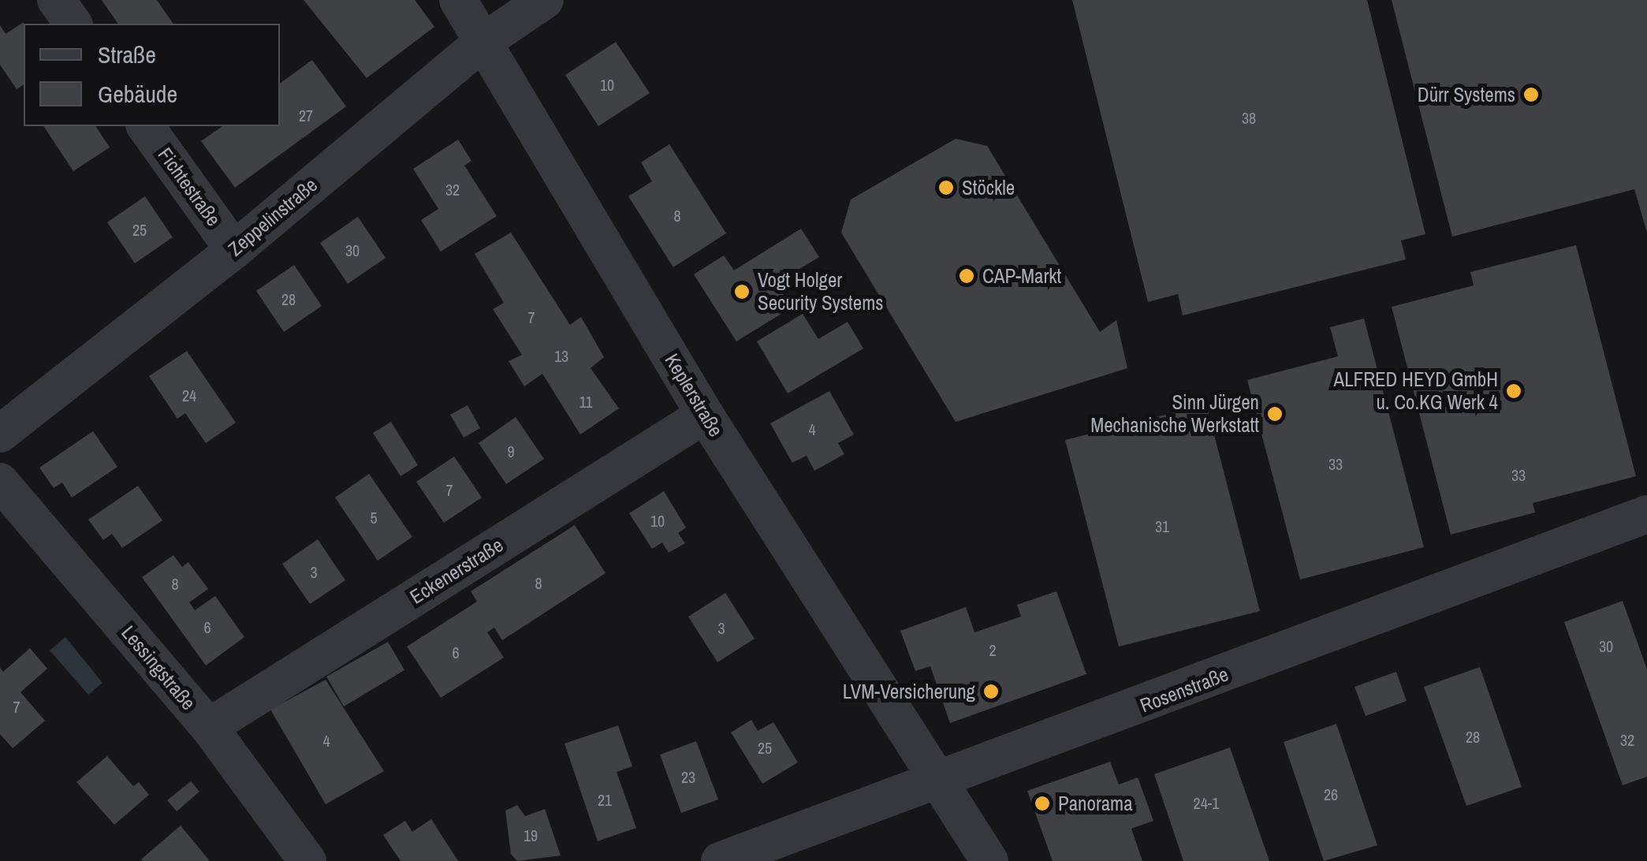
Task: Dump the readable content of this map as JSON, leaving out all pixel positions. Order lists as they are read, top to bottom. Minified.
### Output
{"streets":{"street":["Fichtestraße","Zeppelinstraße","Keplerstraße","Eckenerstraße","Lessingstraße","Rosenstraße"]},"crossings":[["Fichtestraße","Zeppelinstraße"],["Zeppelinstraße","Keplerstraße"],["Keplerstraße","Eckenerstraße"],["Keplerstraße","Rosenstraße"],["Eckenerstraße","Lessingstraße"]],"places":["Dürr Systems","Stöckle","CAP-Markt","Vogt Holger Security Systems","ALFRED HEYD GmbH u. Co.KG Werk 4","Sinn Jürgen Mechanische Werkstatt","LVM-Versicherung","Panorama"],"house_numbers":["10","27","38","32","8","25","30","28","7","13","24","11","4","9","33","33","7","5","10","31","3","8","8","6","3","30","2","6","7","28","32","4","25","23","26","21","24-1","19"],"legend":["Straße","Gebäude"]}
